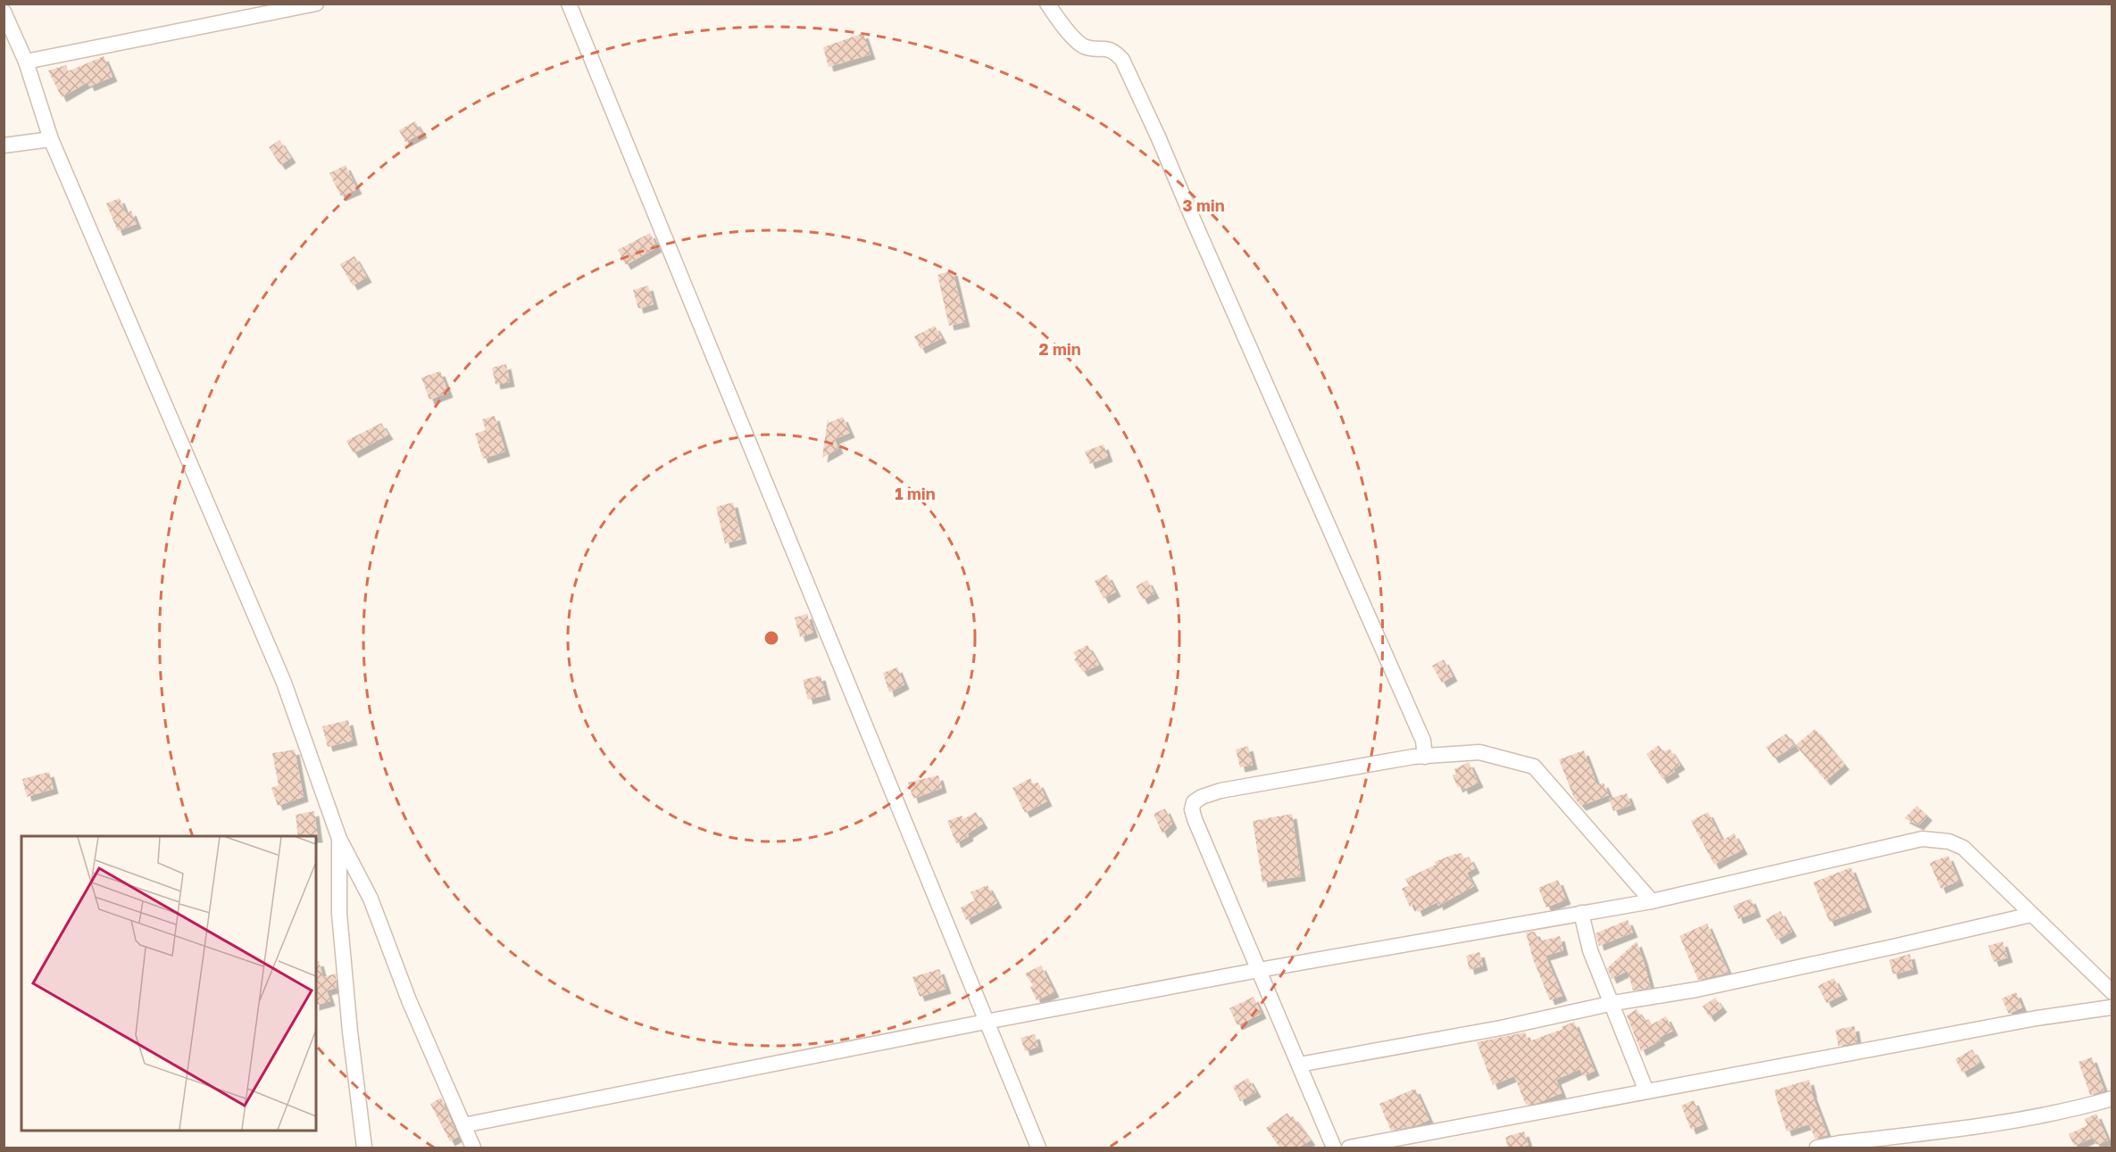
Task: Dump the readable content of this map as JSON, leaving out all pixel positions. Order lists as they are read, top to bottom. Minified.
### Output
{"rings":["3 min","2 min","1 min"]}
